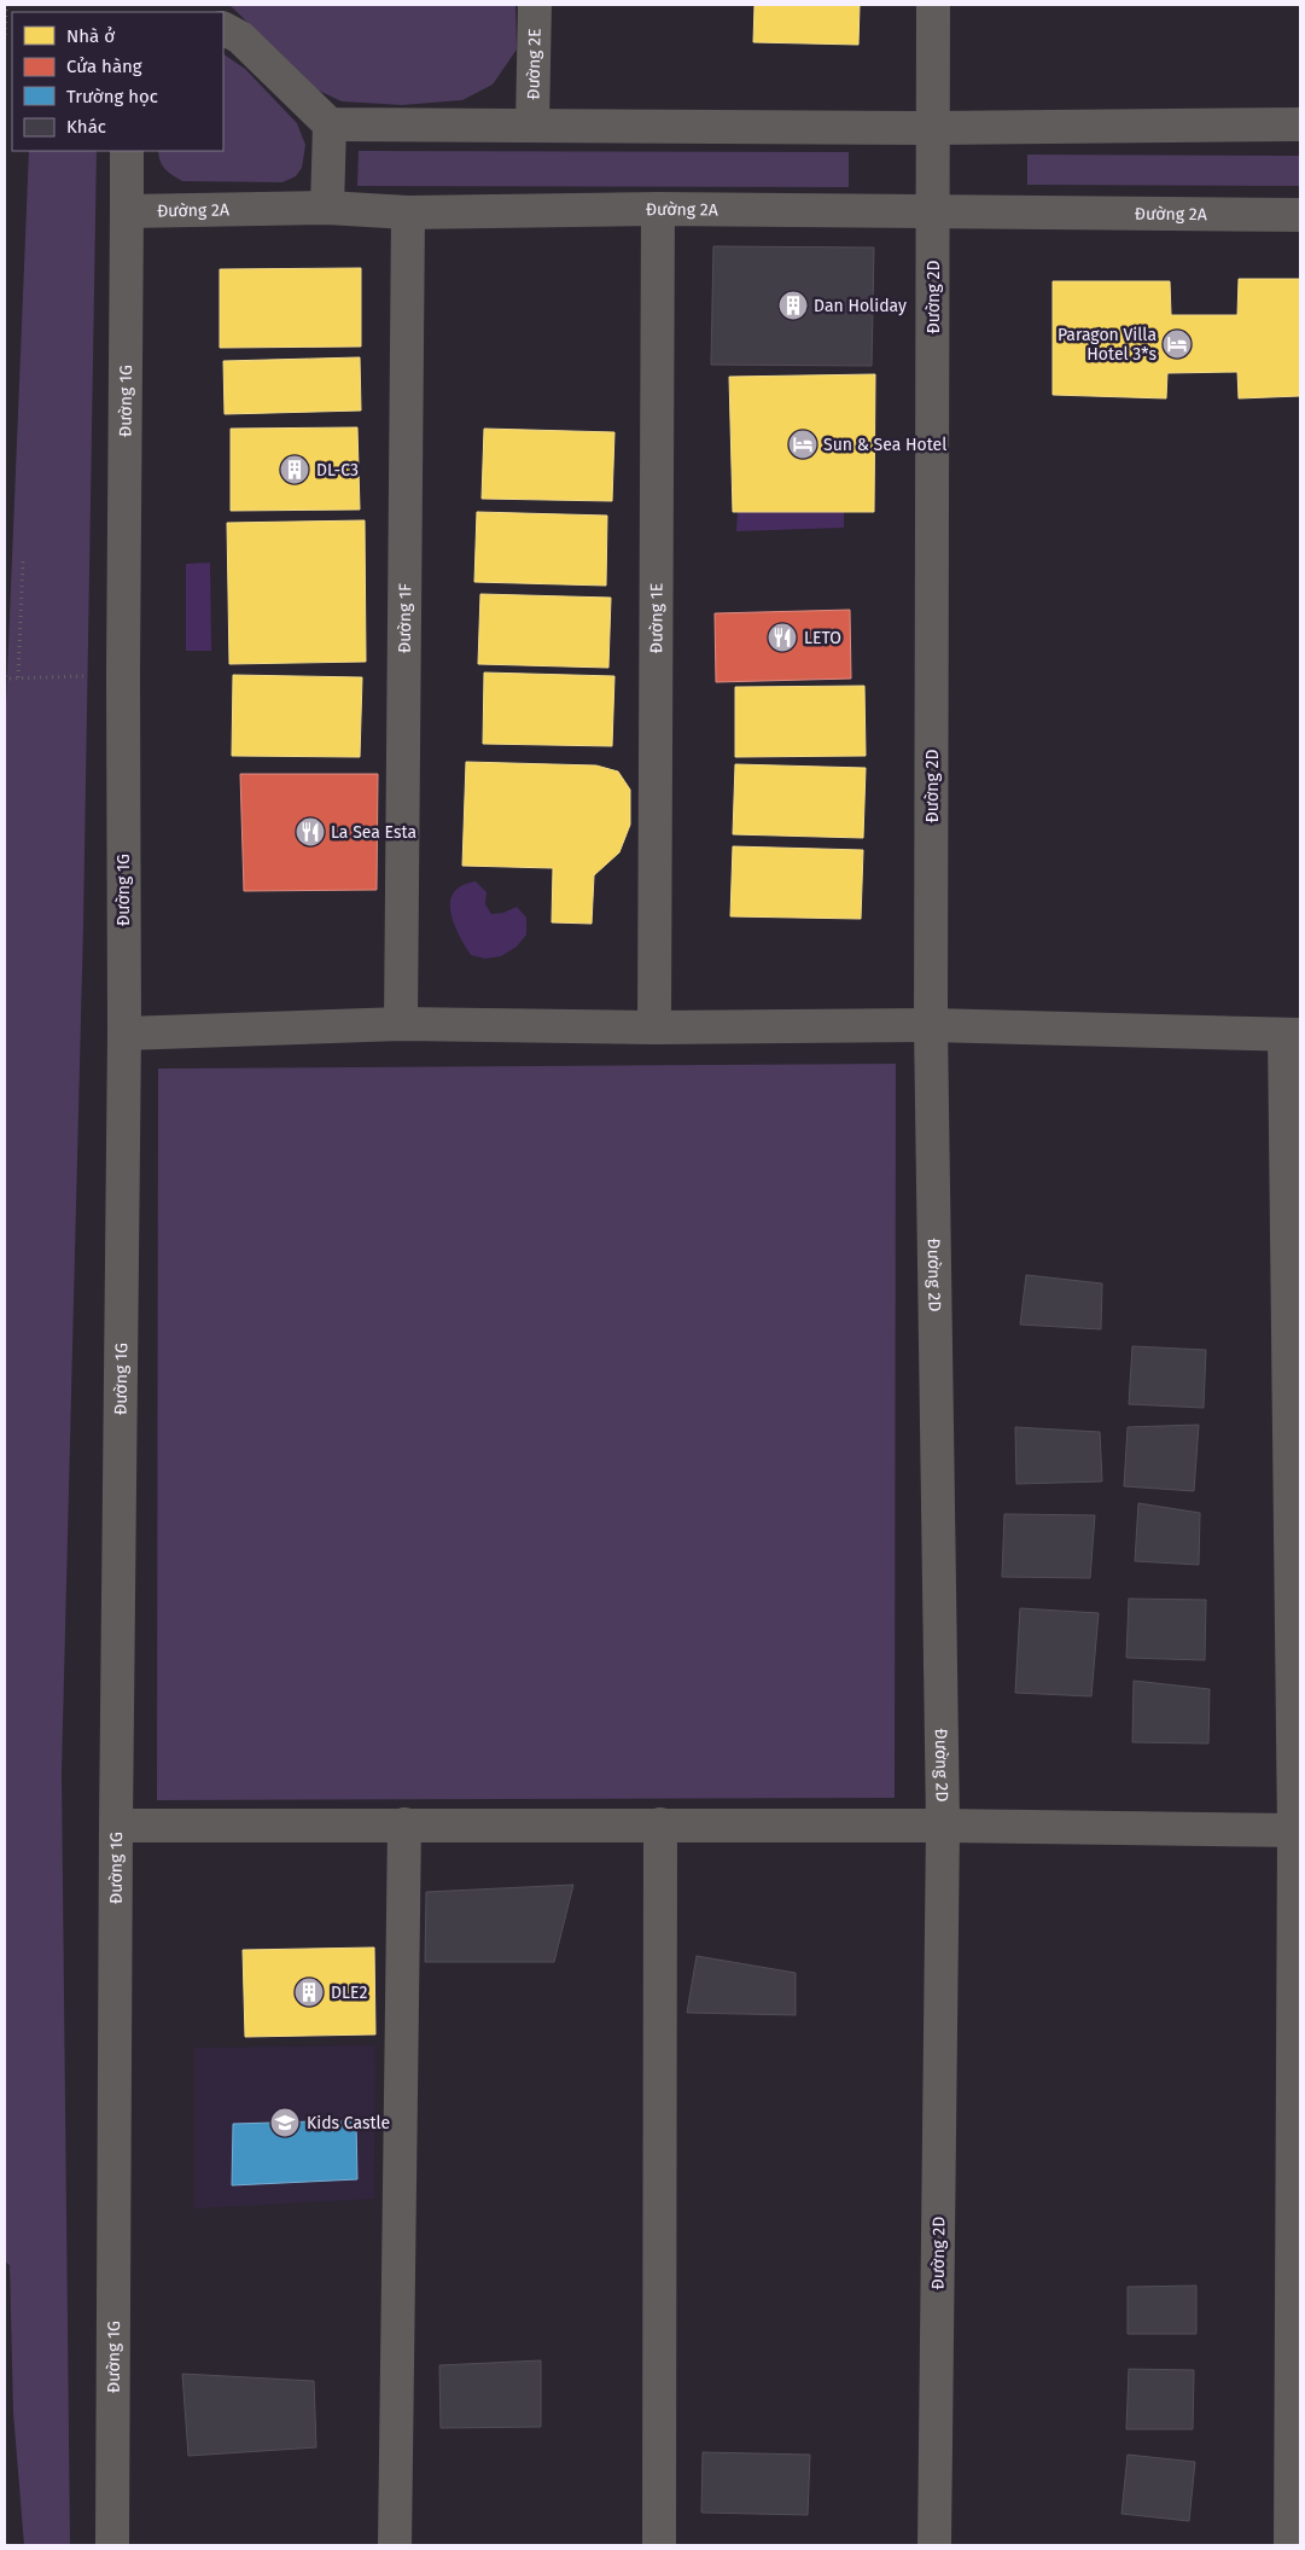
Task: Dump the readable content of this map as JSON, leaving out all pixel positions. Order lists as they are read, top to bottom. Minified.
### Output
{"streets":{"street":["Đường 2E","Đường 2A","Đường 2D","Đường 1G","Đường 1F","Đường 1E"]},"crossings":[["Đường 2A","Đường 2D"],["Đường 2A","Đường 1G"],["Đường 2A","Đường 1F"],["Đường 2A","Đường 1E"]],"places":{"building":["Dan Holiday","DL-C3","DLE2"],"hotel":["Paragon Villa Hotel 3*s","Sun & Sea Hotel"],"restaurant":["LETO","La Sea Esta"],"school or university":["Kids Castle"]},"legend":["Nhà ở","Cửa hàng","Trường học","Khác"]}
